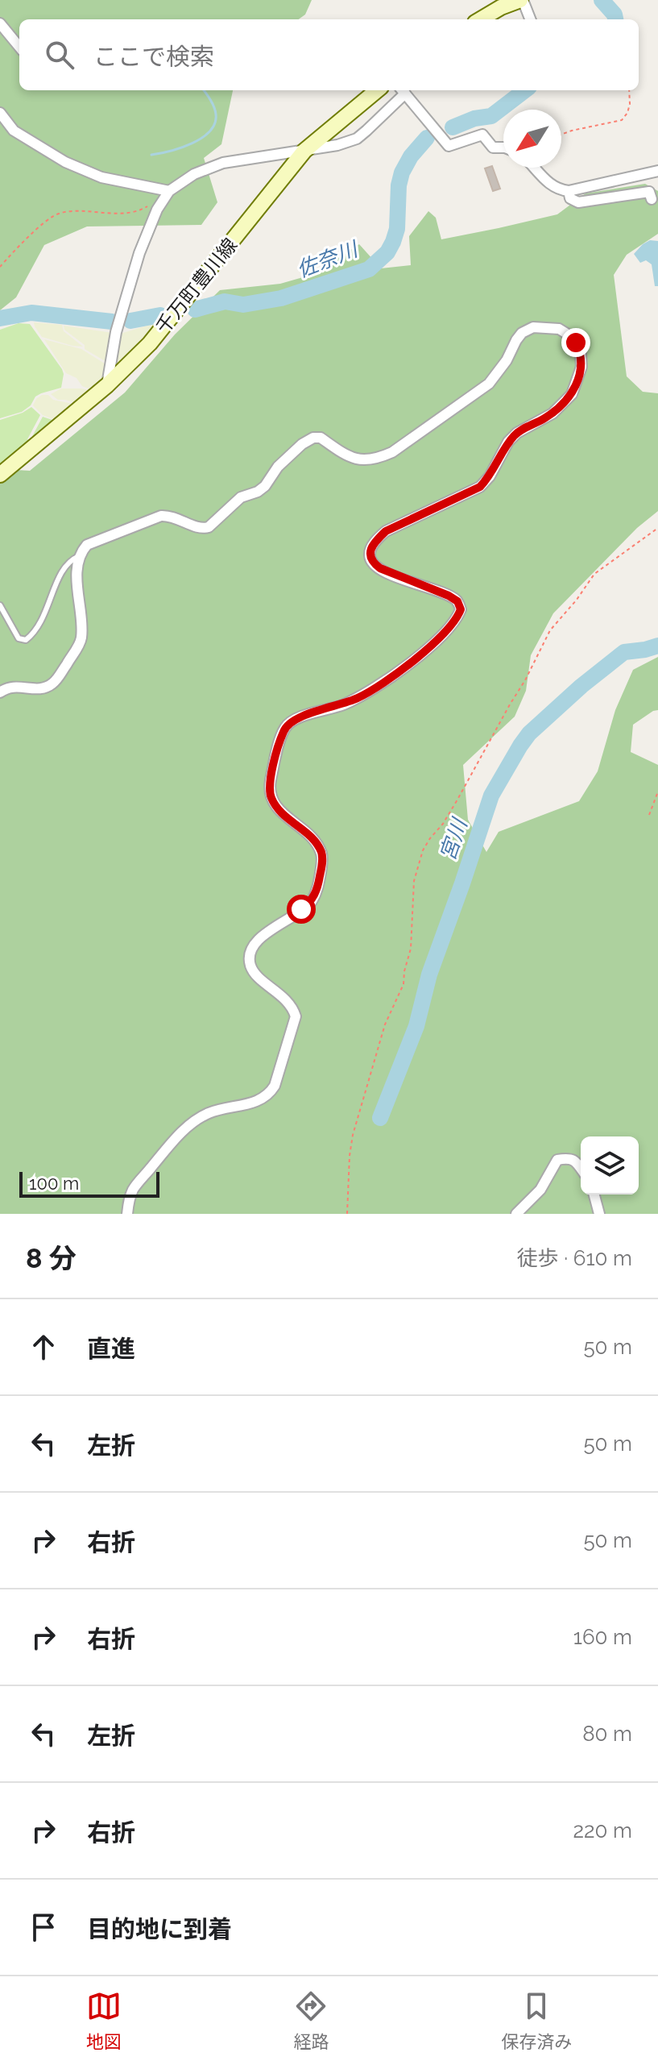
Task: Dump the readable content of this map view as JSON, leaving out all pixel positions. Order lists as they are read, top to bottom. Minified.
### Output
{"streets":{"main road":["千万町豊川線"]},"water":["佐奈川","宮川"],"scale_bar":"100 m","north":"bottom left","page":{"search":"ここで検索","scale":"100 m","heading":["8 分","徒歩 · 610 m"],"list":[["直進","50 m"],["左折","50 m"],["右折","50 m"],["右折","160 m"],["左折","80 m"],["右折","220 m"],"目的地に到着"],"nav":["地図","経路","保存済み"]}}
